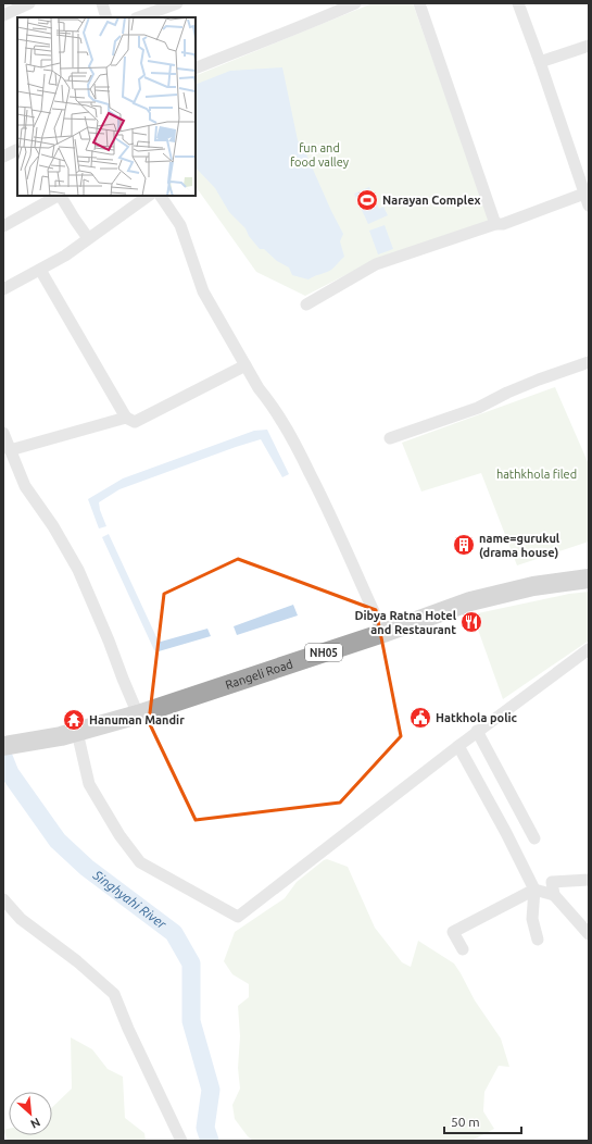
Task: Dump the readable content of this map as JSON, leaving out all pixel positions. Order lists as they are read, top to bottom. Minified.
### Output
{"streets":{"main road":["NH05","Rangeli Road"]},"water":["Singhyahi River"],"parks":["fun and food valley","hathkhola filed"],"places":{"sports":["Narayan Complex"],"building":["name=gurukul (drama house)"],"restaurant":["Dibya Ratna Hotel and Restaurant"],"public building":["Hatkhola polic"],"temple":["Hanuman Mandir"]},"scale_bar":"50 m","north":"bottom right"}
